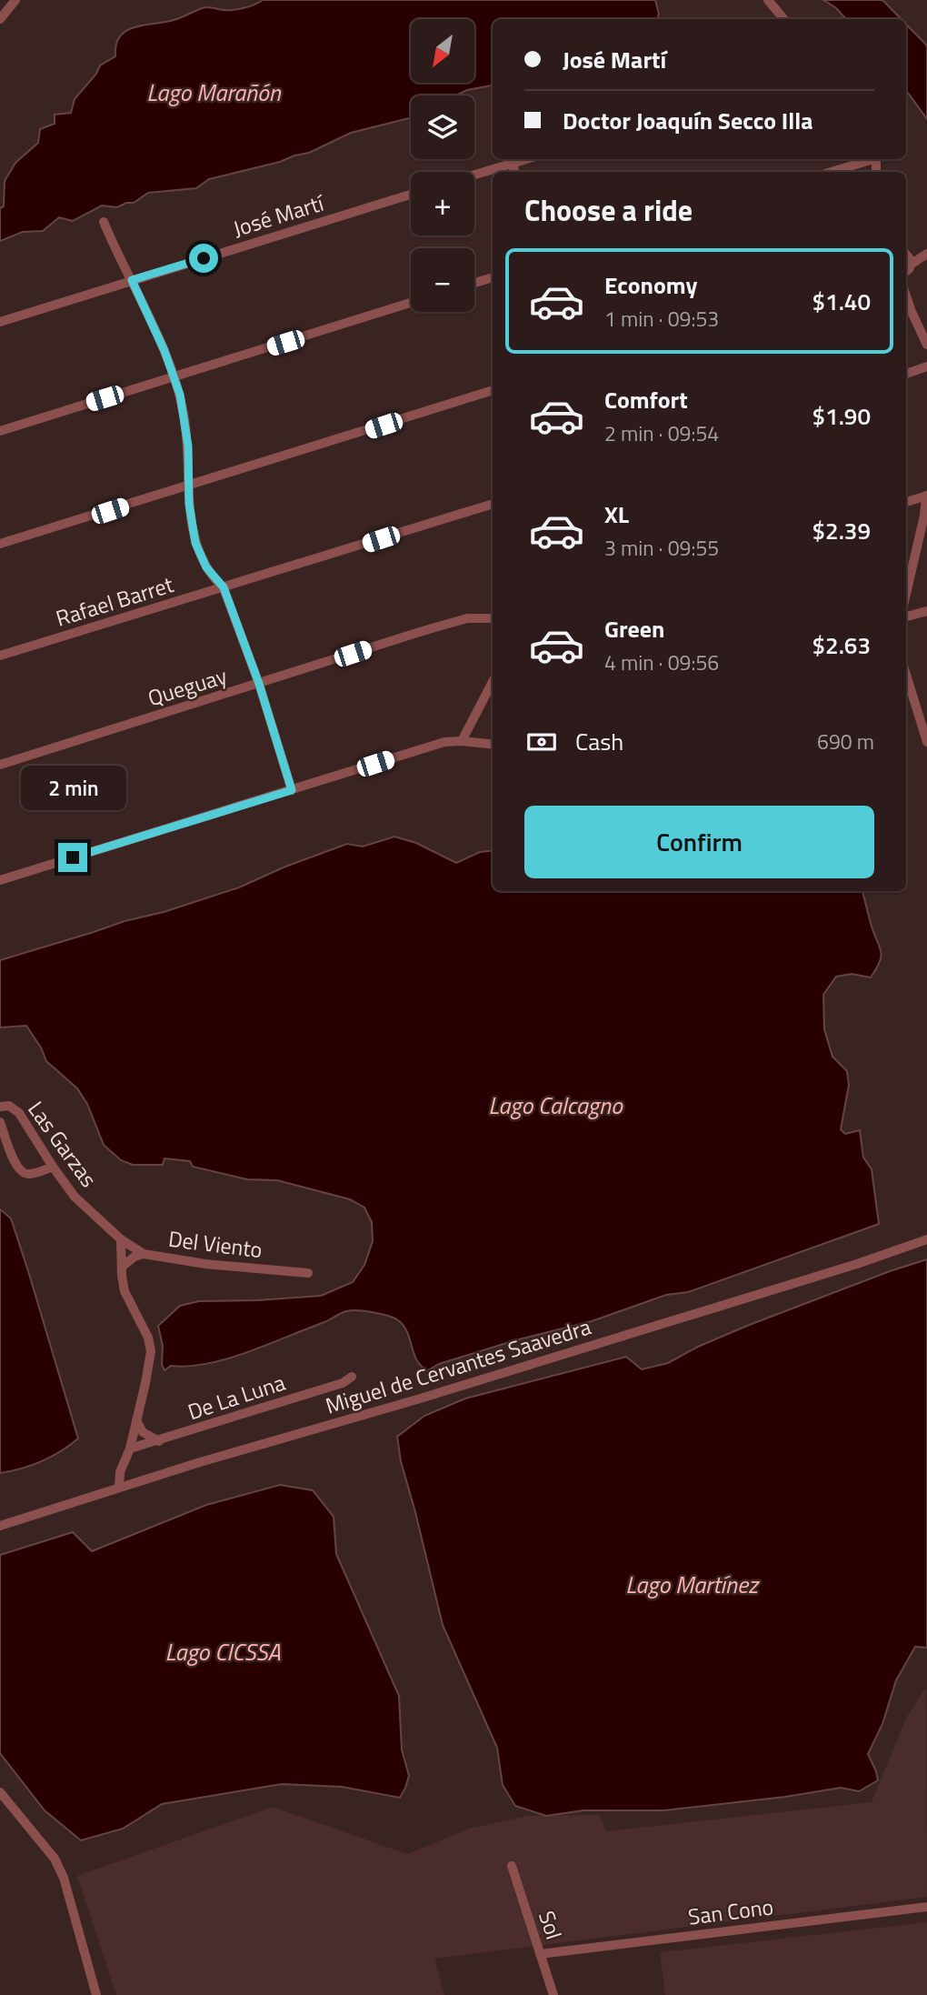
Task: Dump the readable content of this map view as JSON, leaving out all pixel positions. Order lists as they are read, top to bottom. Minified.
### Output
{"streets":{"street":["José Martí","Rafael Barret","Queguay","Las Garzas","Del Viento","Miguel de Cervantes Saavedra","De La Luna","San Cono","Sol"]},"crossings":[["Las Garzas","Del Viento"],["San Cono","Sol"]],"water":["Lago Marañón","Lago Calcagno","Lago Martínez","Lago CICSSA"],"north":"bottom left","page":{"map_buttons":["+","−"],"banner":["José Martí","Doctor Joaquín Secco Illa"],"heading":"Choose a ride","list":[{"name":"Economy","note":"1 min · 09:53","value":"$1.40"},{"name":"Comfort","note":"2 min · 09:54","value":"$1.90"},{"name":"XL","note":"3 min · 09:55","value":"$2.39"},{"name":"Green","note":"4 min · 09:56","value":"$2.63"}],"pay":["Cash","690 m"],"bubble":"2 min","buttons":"Confirm"}}
